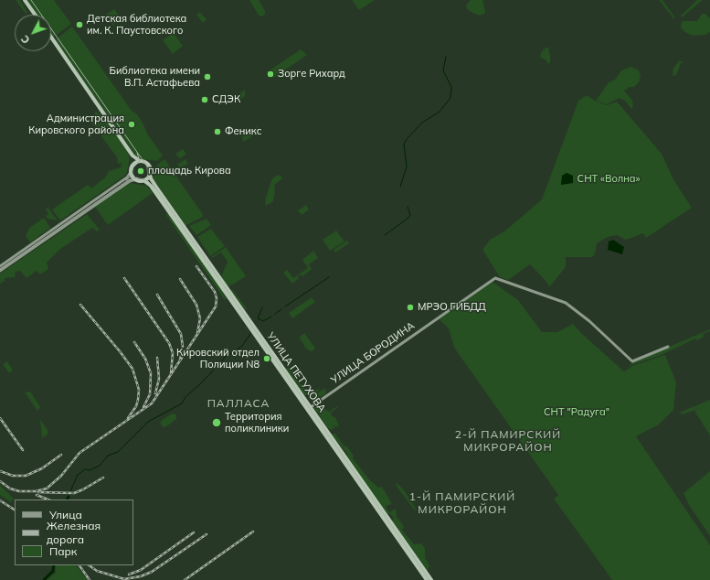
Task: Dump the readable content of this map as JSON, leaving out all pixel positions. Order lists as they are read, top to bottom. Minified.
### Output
{"streets":{"highway":["УЛИЦА ПЕТУХОВА"],"main road":["УЛИЦА БОРОДИНА"]},"crossings":[["УЛИЦА БОРОДИНА","УЛИЦА ПЕТУХОВА"]],"districts":["ПАЛЛАСА","2-Й ПАМИРСКИЙ МИКРОРАЙОН","1-Й ПАМИРСКИЙ МИКРОРАЙОН"],"parks":["СНТ «Волна»","СНТ \"Радуга\""],"places":["Детская библиотека им. К. Паустовского","Зорге Рихард","Библиотека имени В.П. Астафьева","СДЭК","Администрация Кировского района","Феникс","площадь Кирова","МРЭО ГИБДД","Кировский отдел Полиции N8","Территория поликлиники"],"legend":["Улица","Железная дорога","Парк"],"north":"bottom left"}
